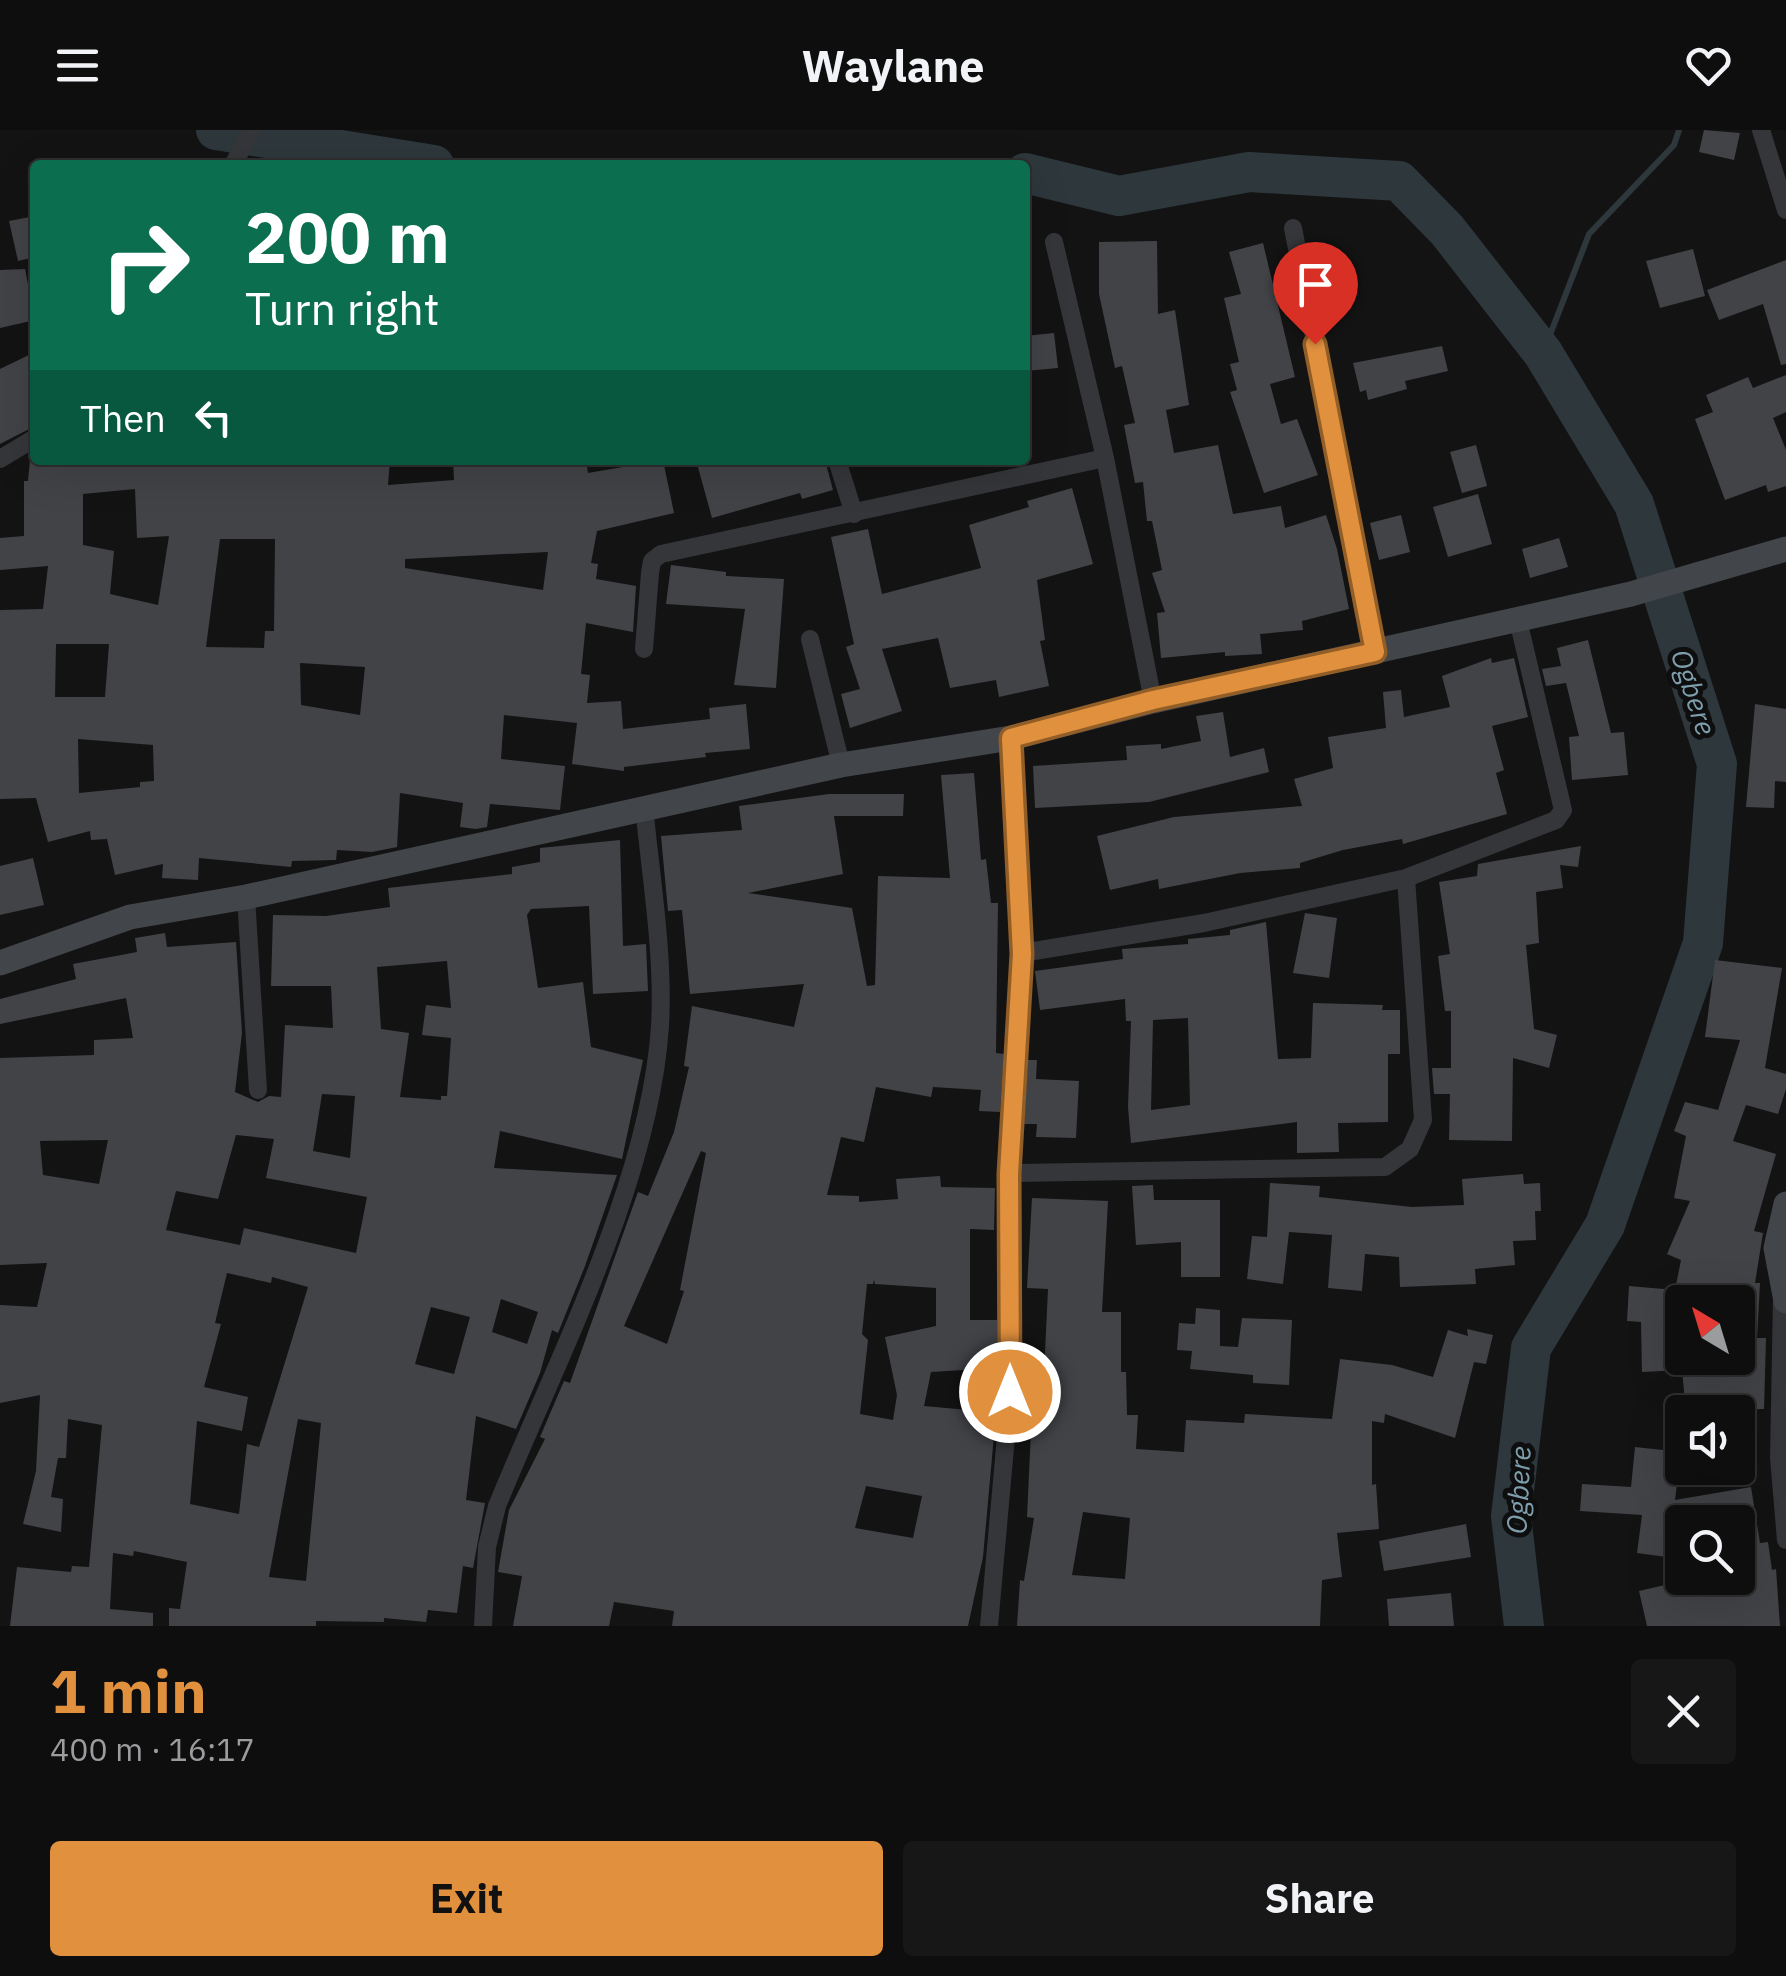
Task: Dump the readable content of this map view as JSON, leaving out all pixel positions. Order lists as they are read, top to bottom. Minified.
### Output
{"water":["Ogbere"],"north":"top left","page":{"header":"Waylane","turn":["200 m","Turn right"],"then":"Then","heading":["1 min","400 m · 16:17"],"buttons":["Exit","Share"]}}
